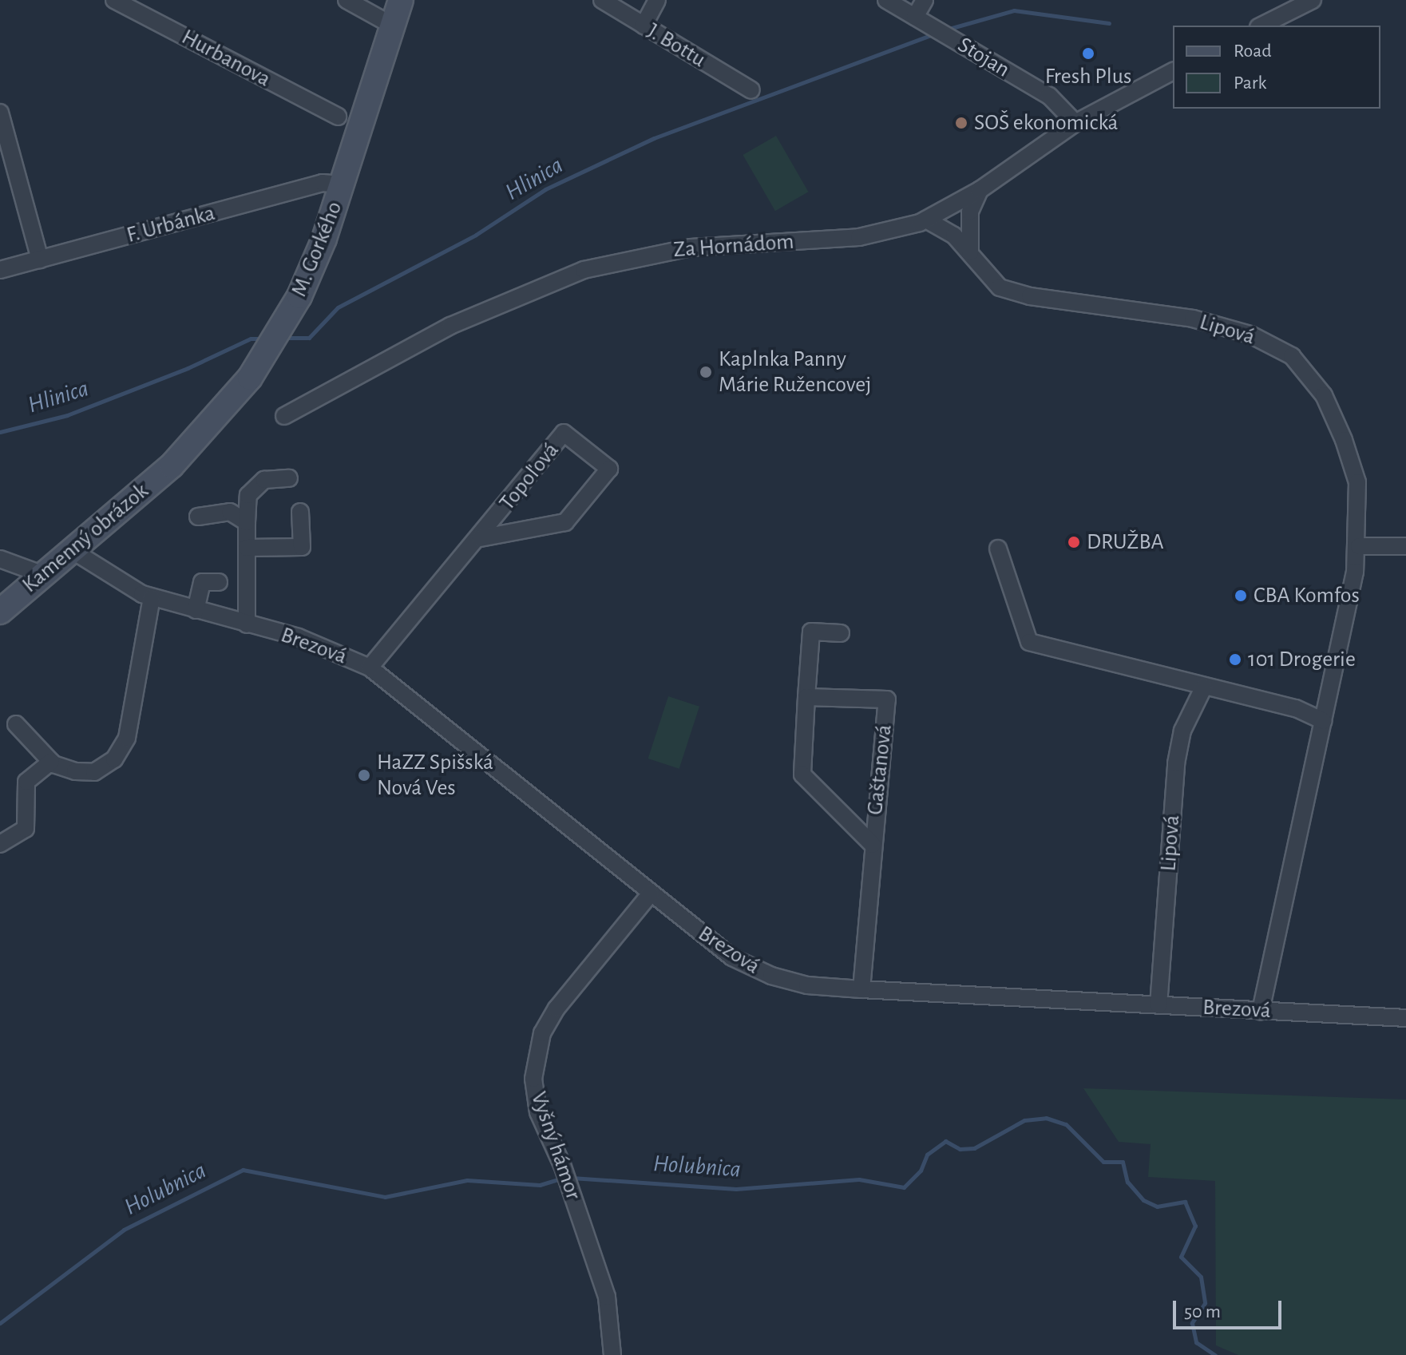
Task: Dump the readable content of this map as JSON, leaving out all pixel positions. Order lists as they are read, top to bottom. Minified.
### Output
{"streets":{"main road":["M. Gorkého","Kamenný obrázok"],"street":["J. Bottu","Stojan","Hurbanova","F. Urbánka","Za Hornádom","Lipová","Topoľová","Brezová","Gaštanová","Vyšný hámor"]},"crossings":[["Stojan","Za Hornádom"],["F. Urbánka","M. Gorkého"],["Za Hornádom","Lipová"],["M. Gorkého","Kamenný obrázok"],["Lipová","Brezová"],["Topoľová","Brezová"],["Kamenný obrázok","Brezová"],["Brezová","Gaštanová"],["Brezová","Vyšný hámor"]],"water":["Hlinica","Holubnica"],"places":["Fresh Plus","SOŠ ekonomická","Kaplnka Panny Márie Ružencovej","DRUŽBA","CBA Komfos","101 Drogerie","HaZZ Spišská Nová Ves"],"legend":["Road","Park"],"scale_bar":"50 m"}
